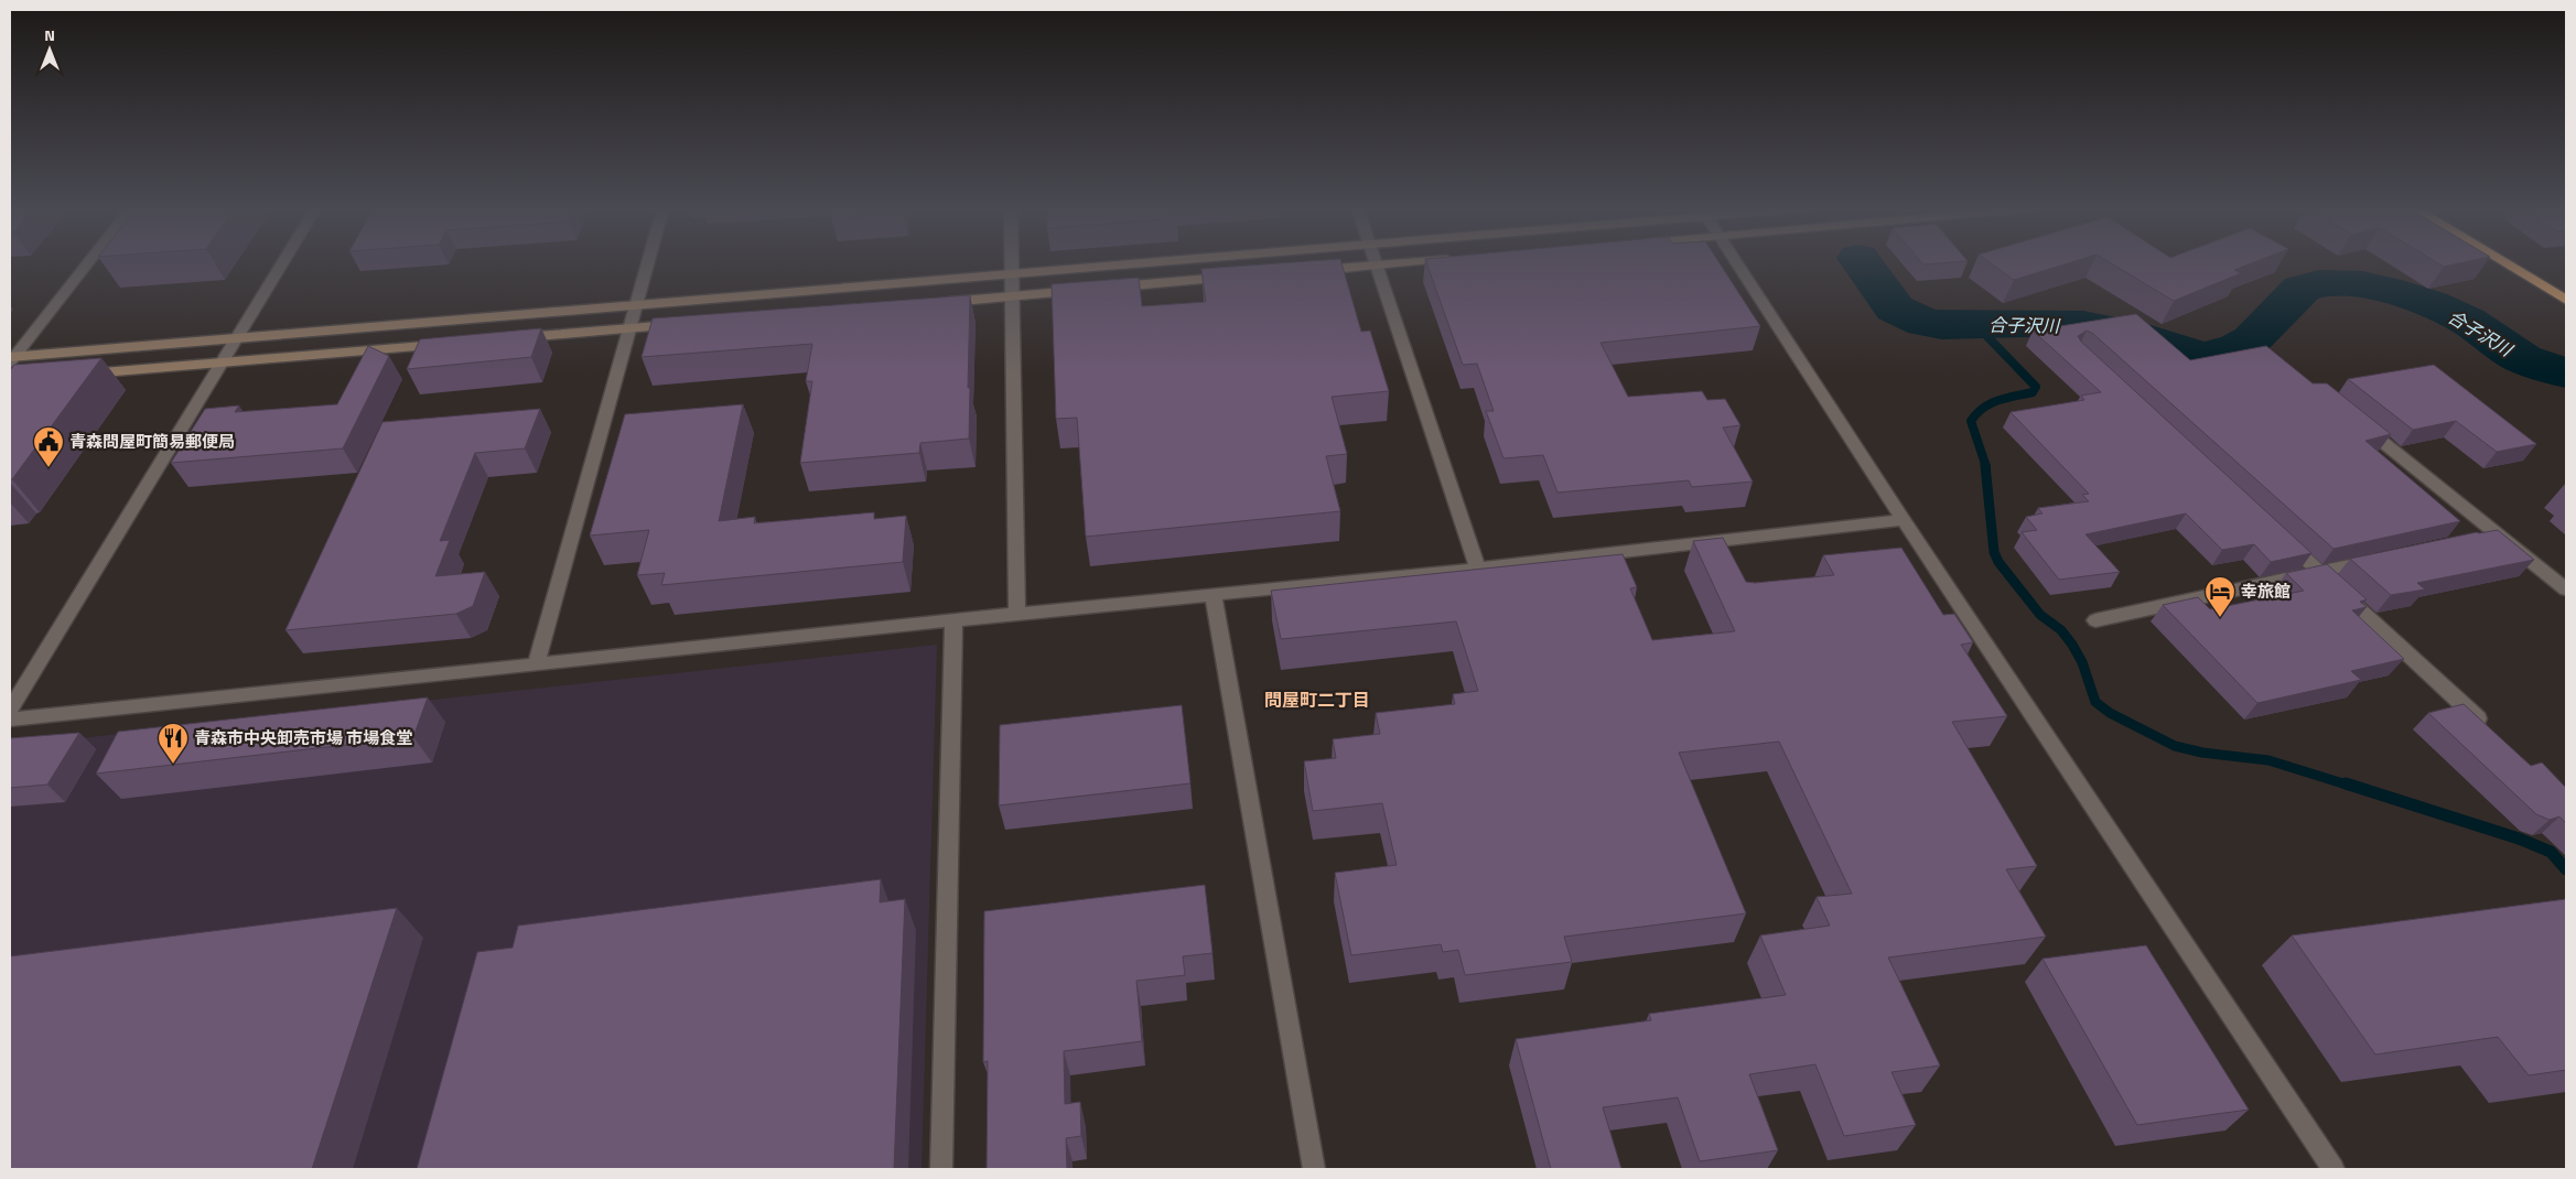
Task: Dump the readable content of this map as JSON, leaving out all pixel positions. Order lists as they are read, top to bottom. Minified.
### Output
{"districts":["問屋町二丁目"],"water":["合子沢川"],"places":{"public building":["青森問屋町簡易郵便局"],"hotel":["幸旅館"],"restaurant":["青森市中央卸売市場 市場食堂"]},"north":"top"}
